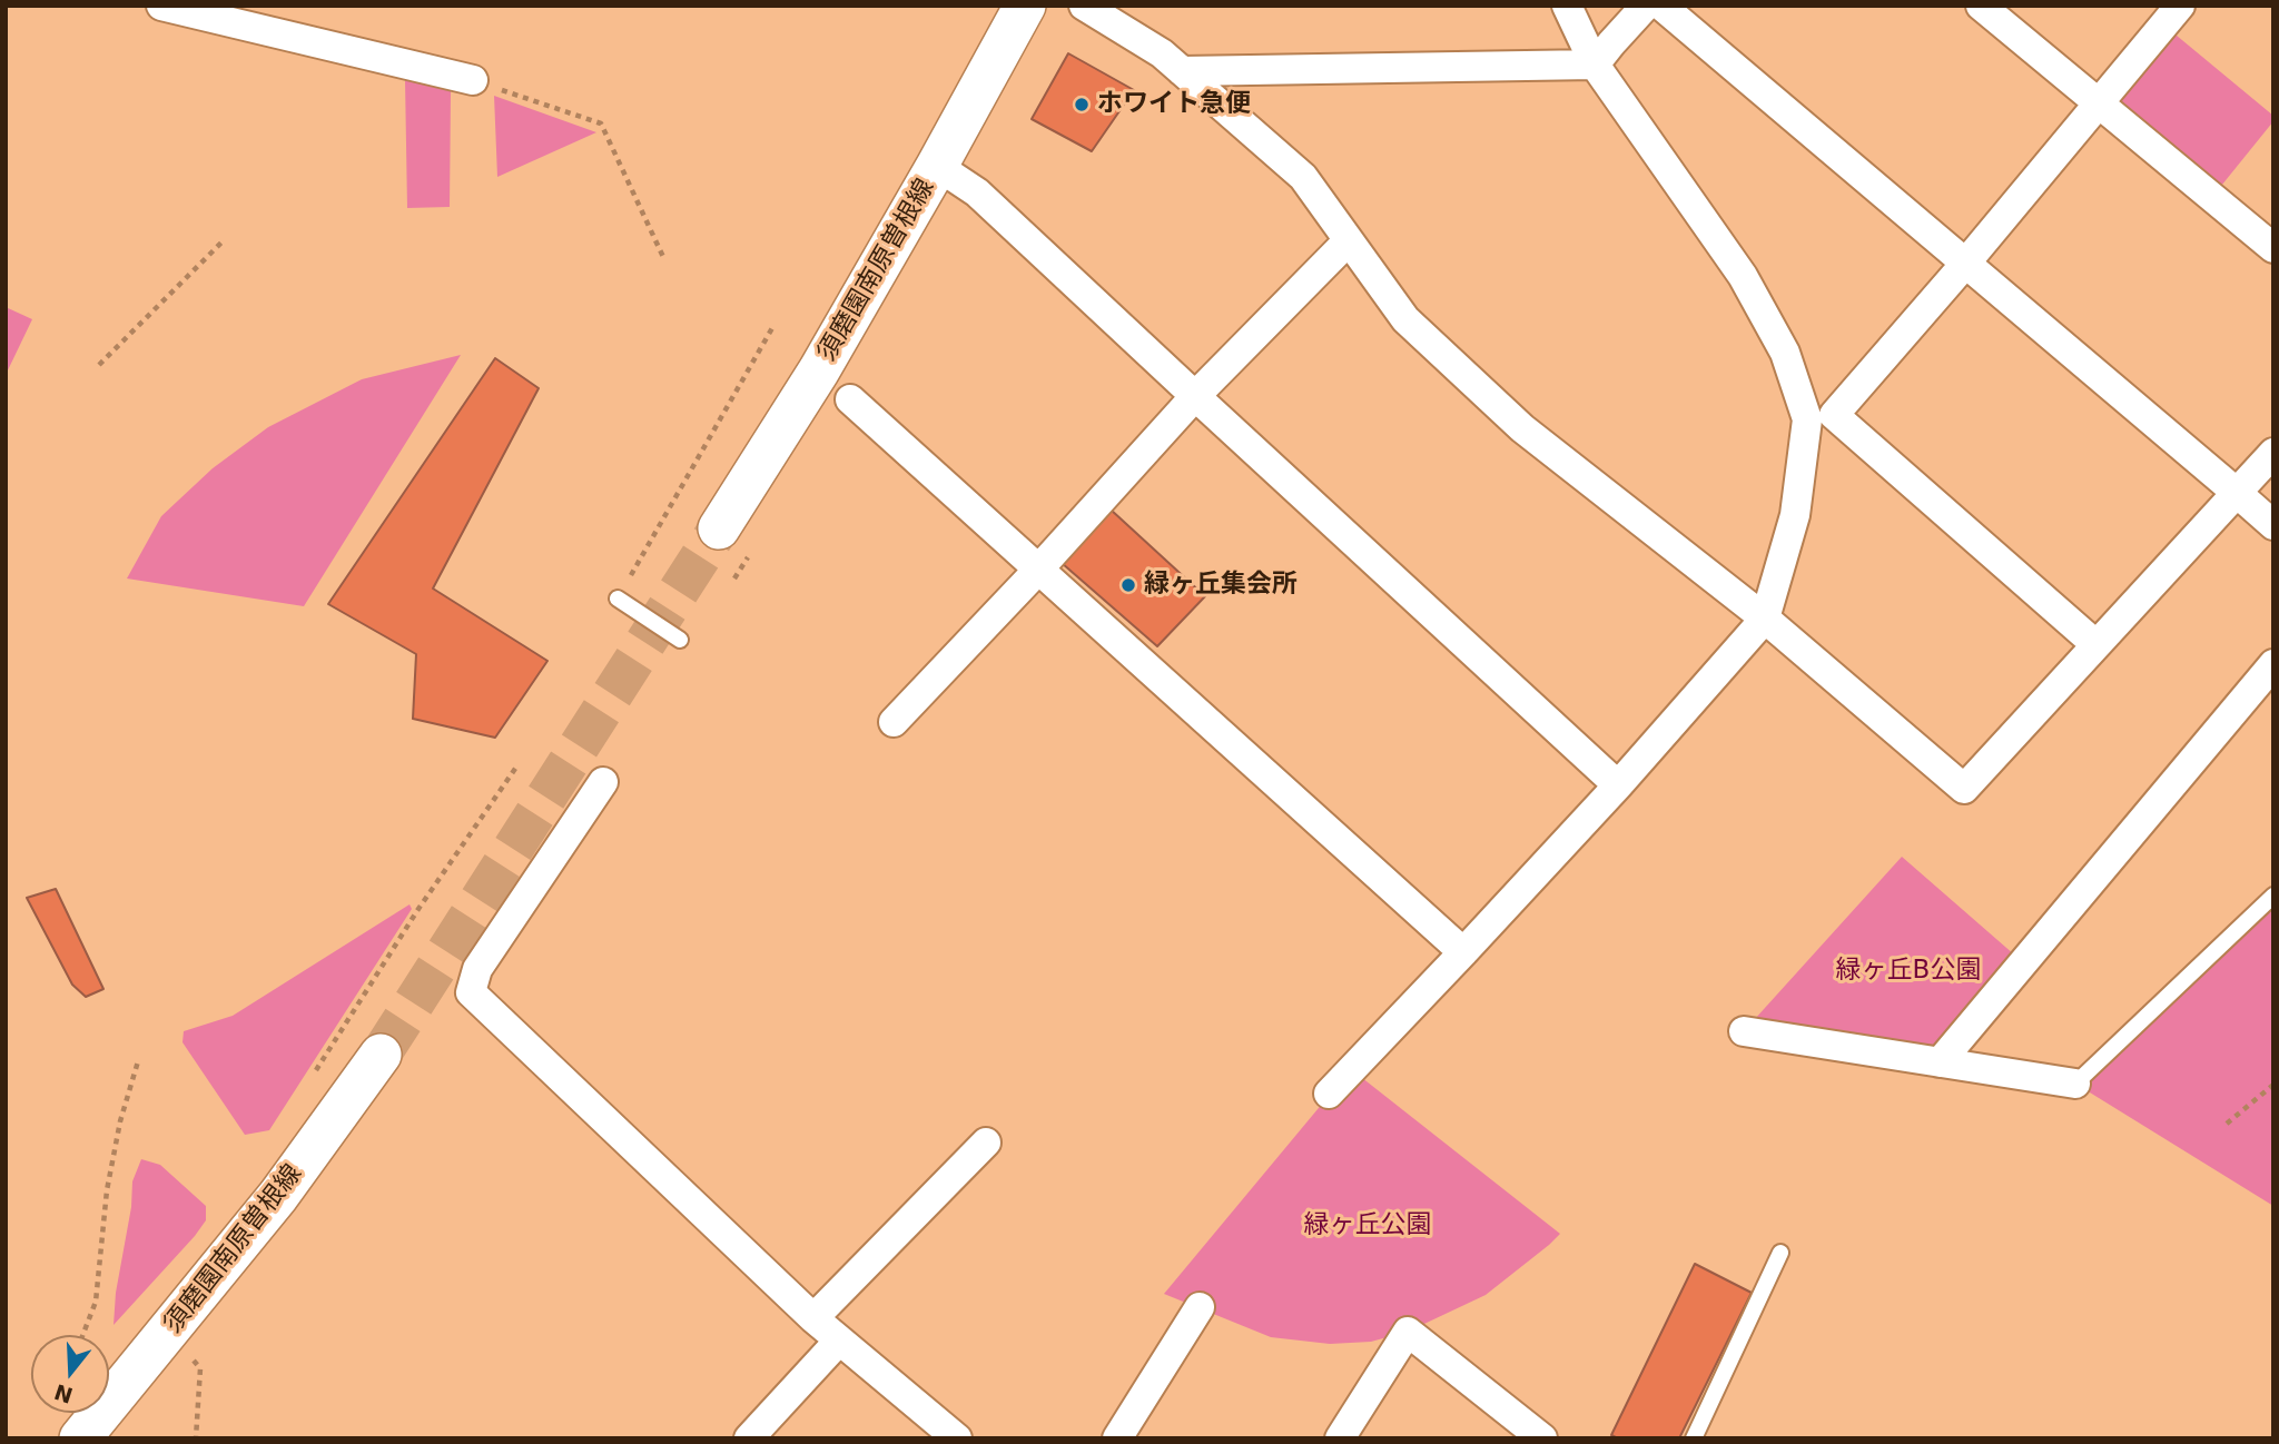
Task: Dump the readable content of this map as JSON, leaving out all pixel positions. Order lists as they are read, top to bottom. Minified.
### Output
{"streets":{"main road":["須磨園南原曽根線"]},"parks":["緑ヶ丘B公園","緑ヶ丘公園"],"places":["ホワイト急便","緑ヶ丘集会所"],"north":"bottom"}
